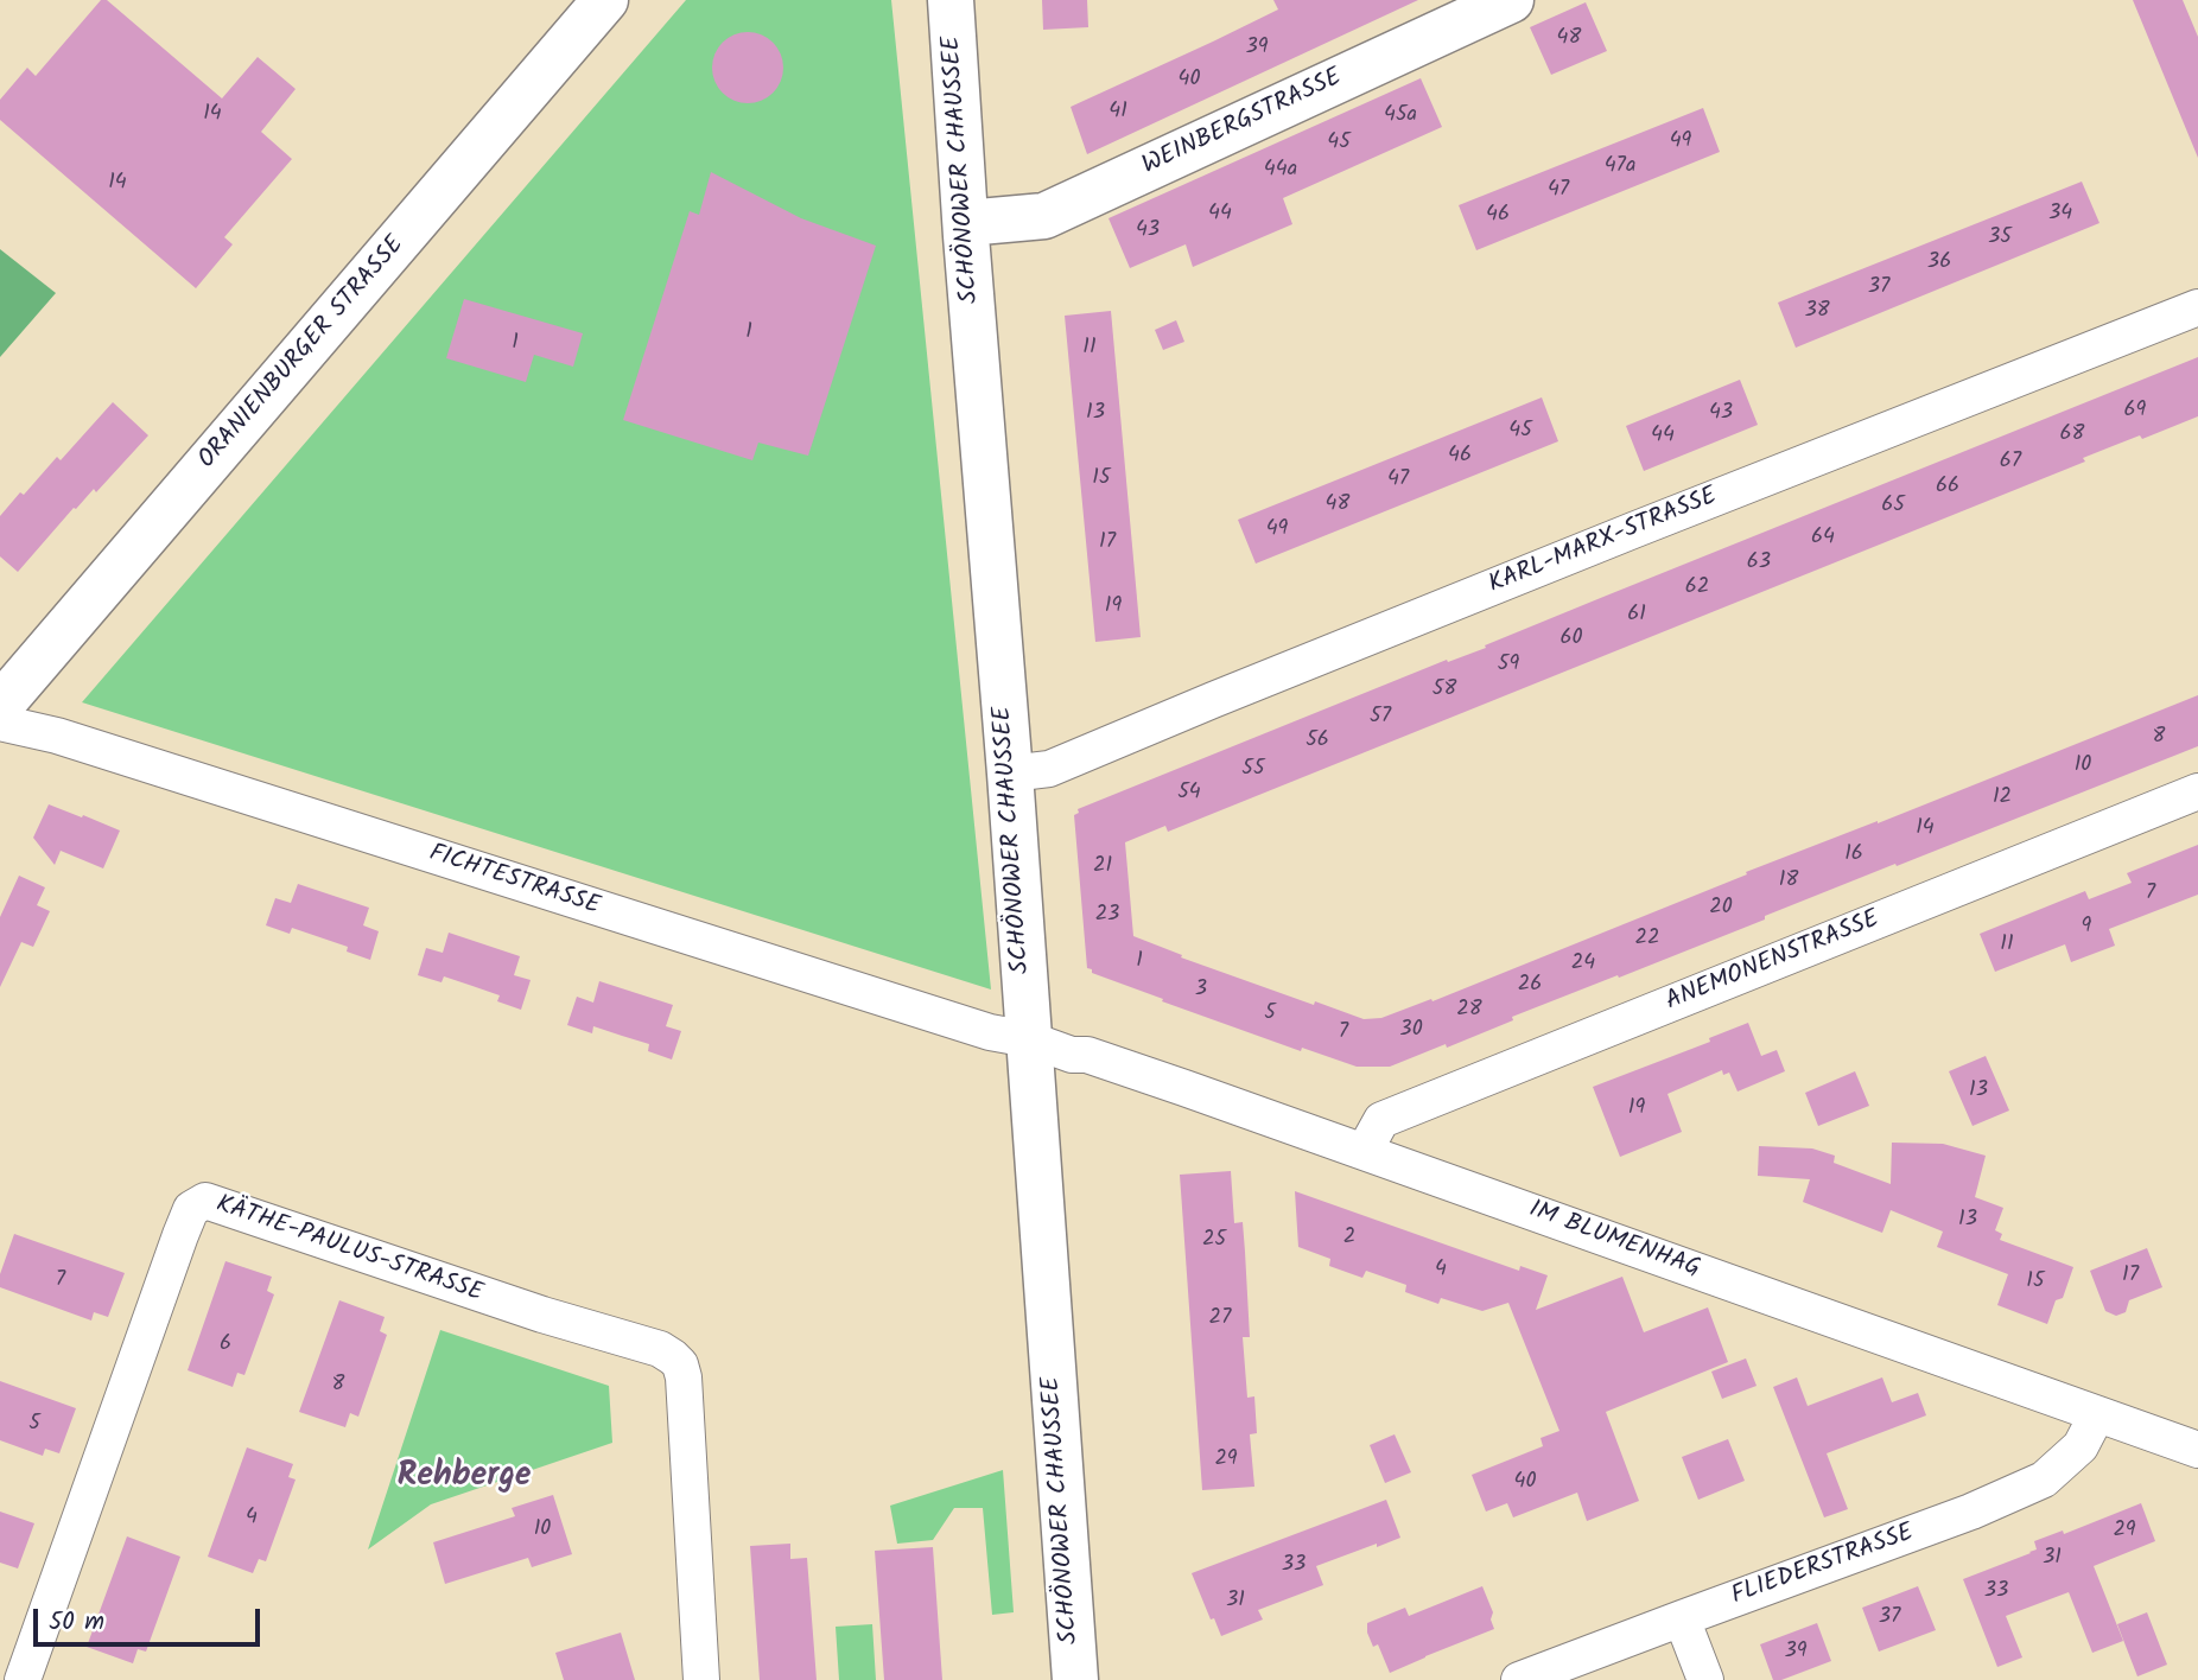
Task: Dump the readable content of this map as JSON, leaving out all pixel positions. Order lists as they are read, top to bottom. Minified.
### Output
{"streets":{"main road":["WEINBERGSTRASSE","SCHÖNOWER CHAUSSEE","ORANIENBURGER STRASSE"],"street":["KARL-MARX-STRASSE","FICHTESTRASSE","ANEMONENSTRASSE","IM BLUMENHAG","KÄTHE-PAULUS-STRASSE","FLIEDERSTRASSE"]},"crossings":[["WEINBERGSTRASSE","SCHÖNOWER CHAUSSEE"],["SCHÖNOWER CHAUSSEE","KARL-MARX-STRASSE"],["SCHÖNOWER CHAUSSEE","FICHTESTRASSE"],["SCHÖNOWER CHAUSSEE","IM BLUMENHAG"],["FICHTESTRASSE","IM BLUMENHAG"],["ANEMONENSTRASSE","IM BLUMENHAG"],["IM BLUMENHAG","FLIEDERSTRASSE"]],"districts":["Rehberge"],"house_numbers":["48","39","40","41","14","45a","49","45","47a","44a","14","47","44","34","46","43","35","36","37","38","1","1","11","69","13","43","45","68","44","46","67","15","47","66","48","65","49","64","17","63","62","19","61","60","59","58","57","8","56","10","55","54","12","14","16","21","18","7","20","23","9","22","11","1","24","26","3","28","5","30","7","13","19","13","2","25","4","17","7","15","27","6","8","5","29","40","4","10","29","31","33","33","31","37","39"],"scale_bar":"50 m"}
